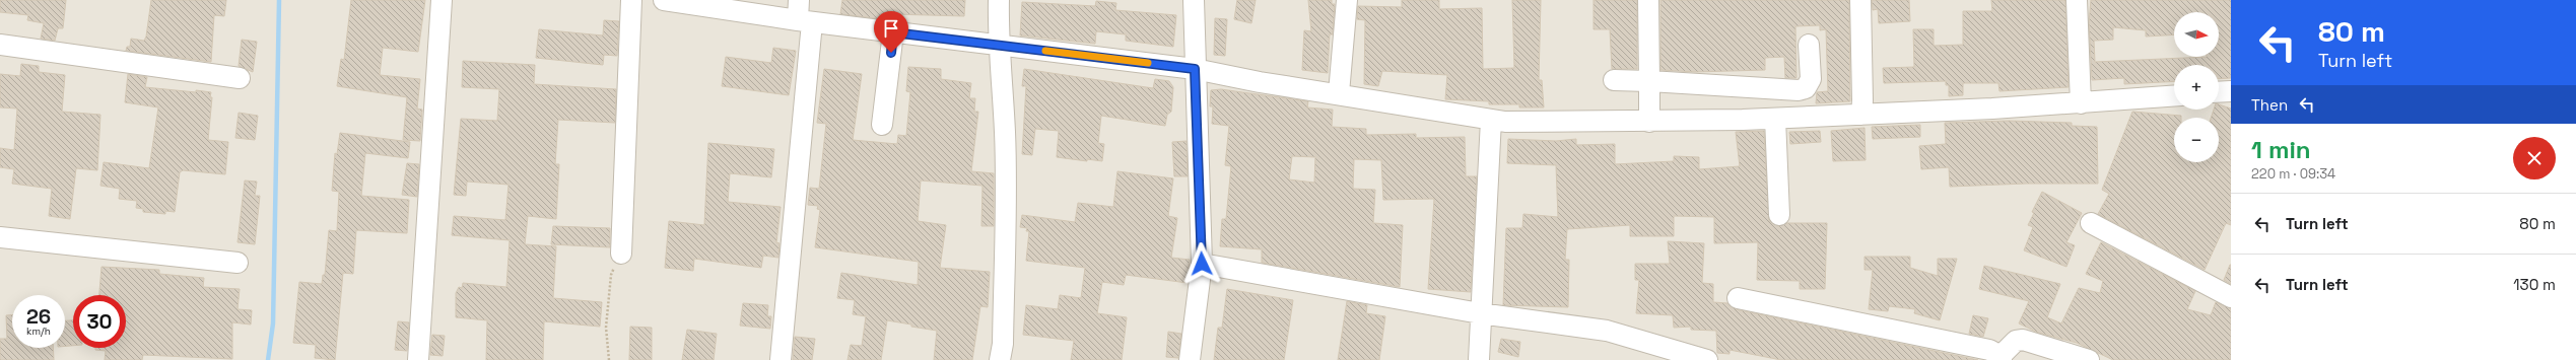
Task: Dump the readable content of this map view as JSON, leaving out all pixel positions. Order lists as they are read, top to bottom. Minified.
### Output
{"north":"right","page":{"turn":["80 m","Turn left"],"map_buttons":["+","−"],"then":"Then","heading":["1 min","220 m · 09:34"],"list":[{"name":"Turn left","value":"80 m"},{"name":"Turn left","value":"130 m"}],"speed":"26 km/h","limit":"30"}}
